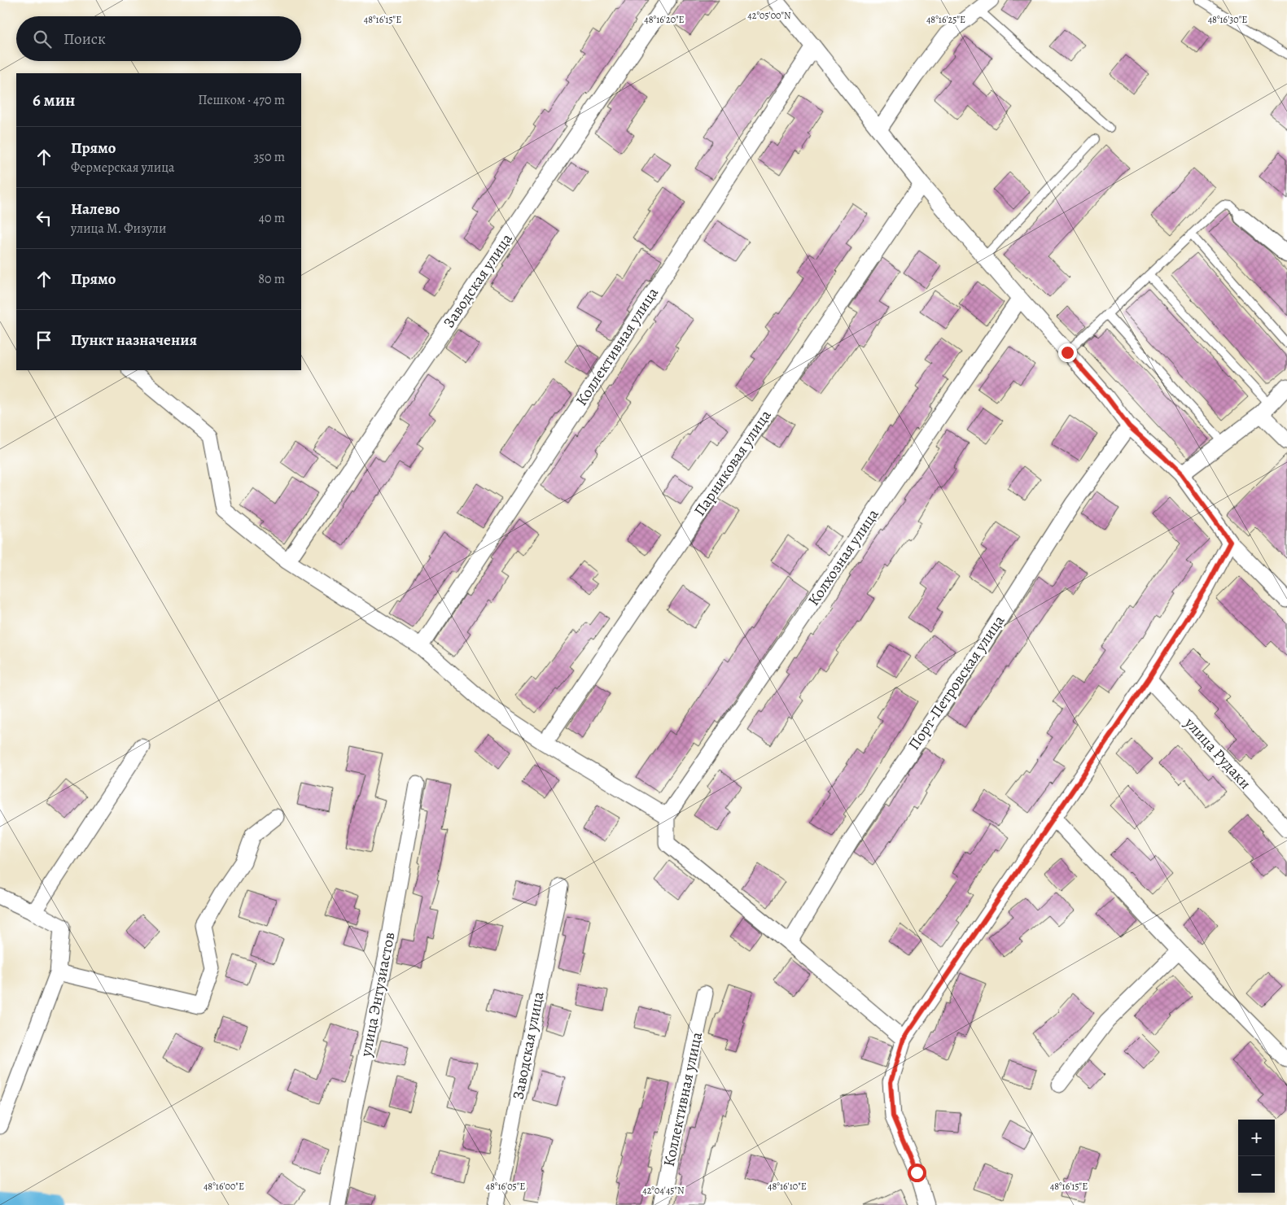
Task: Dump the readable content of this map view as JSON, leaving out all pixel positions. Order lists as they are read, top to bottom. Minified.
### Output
{"streets":{"street":["Заводская улица","Коллективная улица","Парниковая улица","Колхозная улица","Порт-Петровская улица","улица Рудаки","улица Энтузиастов"]},"page":{"search":"Поиск","heading":["6 мин","Пешком · 470 m"],"list":[["Прямо","Фермерская улица","350 m"],["Налево","улица М. Физули","40 m"],["Прямо","80 m"],"Пункт назначения"],"map_buttons":["+","−"]},"coordinates":["42°05'00\"N","48°16'20\"E","48°16'25\"E","48°16'30\"E","48°16'15\"E","48°16'00\"E","48°16'05\"E","48°16'10\"E","42°04'45\"N"]}
